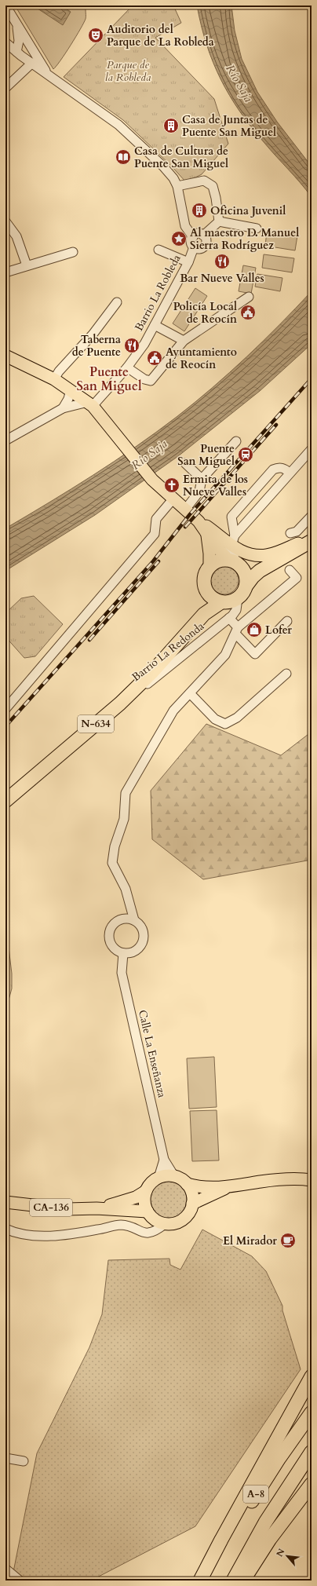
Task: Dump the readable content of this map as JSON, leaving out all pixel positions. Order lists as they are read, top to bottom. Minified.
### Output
{"streets":{"highway":["N-634","A-8"],"main road":["CA-136"],"street":["Barrio La Robleda","Barrio La Redonda","Calle La Enseñanza"]},"crossings":[["Barrio La Redonda","N-634"]],"districts":["Puente San Miguel"],"water":["Río Saja"],"parks":["Parque de la Robleda"],"places":{"theatre":["Auditorio del Parque de La Robleda"],"building":["Casa de Juntas de Puente San Miguel","Oficina Juvenil"],"library":["Casa de Cultura de Puente San Miguel"],"place":["Al maestro D. Manuel Sierra Rodríguez"],"restaurant":["Bar Nueve Valles","Taberna de Puente"],"public building":["Policía Local de Reocín","Ayuntamiento de Reocín"],"station":["Puente San Miguel"],"church":["Ermita de los Nueve Valles"],"shop":["Lofer"],"cafe":["El Mirador"]},"north":"top left"}
